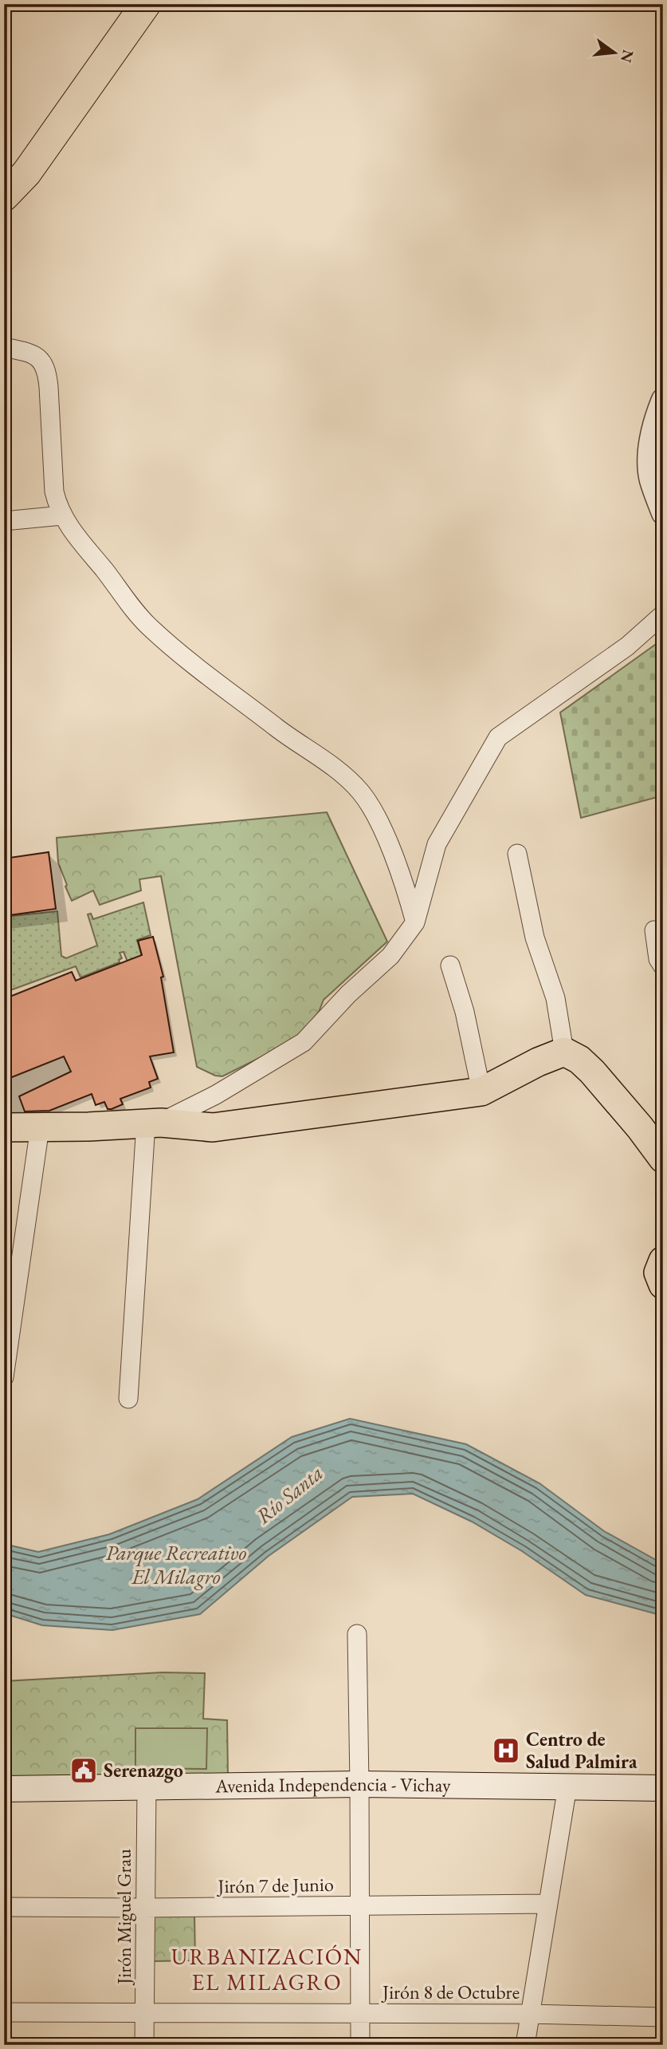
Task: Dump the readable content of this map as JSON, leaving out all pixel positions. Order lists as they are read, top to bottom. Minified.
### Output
{"streets":{"main road":["Avenida Independencia - Vichay"],"street":["Jirón 7 de Junio","Jirón Miguel Grau","Jirón 8 de Octubre"]},"crossings":[["Avenida Independencia - Vichay","Jirón Miguel Grau"],["Jirón 7 de Junio","Jirón Miguel Grau"],["Jirón Miguel Grau","Jirón 8 de Octubre"]],"districts":["URBANIZACIÓN EL MILAGRO"],"water":["Río Santa","Parque Recreativo El Milagro"],"places":{"hospital":["Centro de Salud Palmira"],"public building":["Serenazgo"]},"north":"right"}
